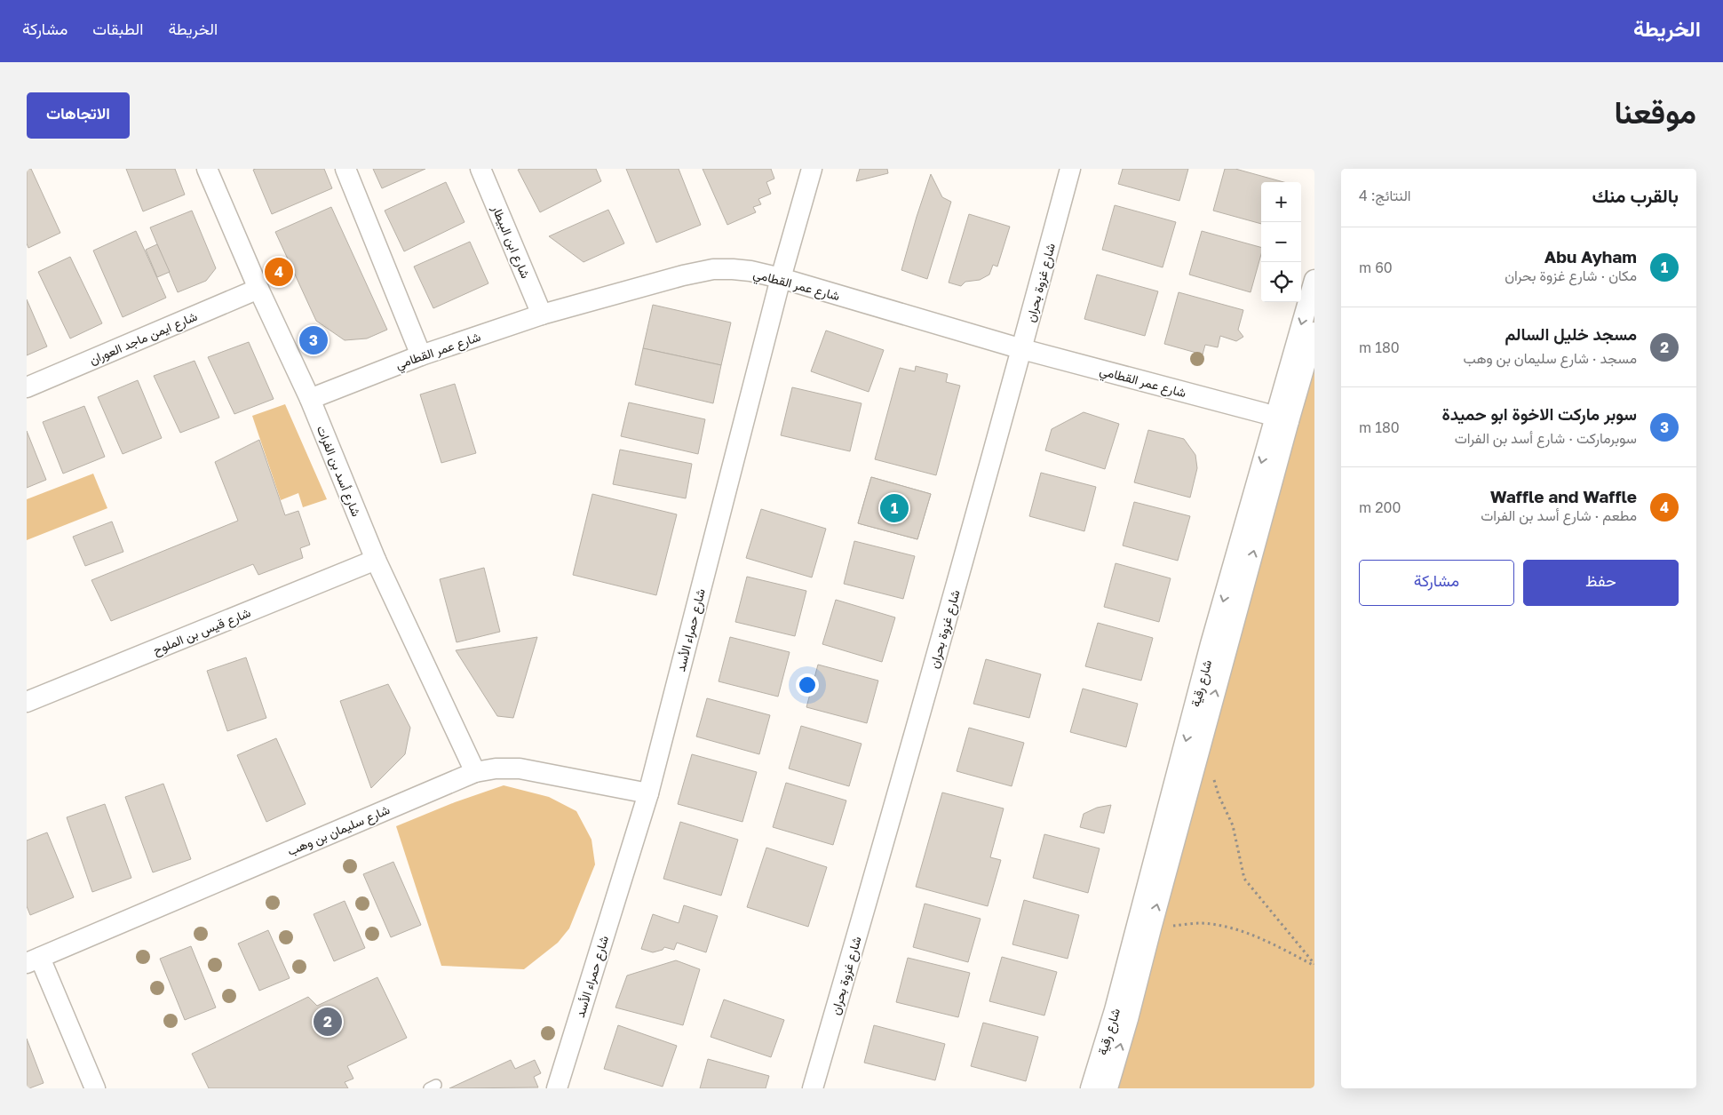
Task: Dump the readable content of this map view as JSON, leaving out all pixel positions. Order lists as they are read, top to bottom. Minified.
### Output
{"streets":{"street":["شارع ابن البيطار","شارع غزوة بحران","شارع عمر القطامي","شارع ايمن ماجد العوران","شارع أسد بن الفرات","شارع حمراء الأسد","شارع قيس بن الملوح","شارع رقية","شارع سليمان بن وهب"]},"crossings":[["شارع ابن البيطار","شارع عمر القطامي"],["شارع غزوة بحران","شارع عمر القطامي"],["شارع عمر القطامي","شارع أسد بن الفرات"],["شارع عمر القطامي","شارع حمراء الأسد"],["شارع عمر القطامي","شارع رقية"],["شارع ايمن ماجد العوران","شارع أسد بن الفرات"],["شارع أسد بن الفرات","شارع قيس بن الملوح"],["شارع أسد بن الفرات","شارع سليمان بن وهب"],["شارع حمراء الأسد","شارع سليمان بن وهب"]],"page":{"header":"الخريطة","nav":["الخريطة","الطبقات","مشاركة"],"title":"موقعنا","buttons":["الاتجاهات",["حفظ","مشاركة"]],"heading":["بالقرب منك","النتائج: 4"],"map_buttons":["+","−"],"list":[{"mark":"1","name":"Abu Ayham","note":"مكان · شارع غزوة بحران","value":"60 m"},{"mark":"2","name":"مسجد خليل السالم","note":"مسجد · شارع سليمان بن وهب","value":"180 m"},{"mark":"3","name":"سوبر ماركت الاخوة ابو حميدة","note":"سوبرماركت · شارع أسد بن الفرات","value":"180 m"},{"mark":"4","name":"Waffle and Waffle","note":"مطعم · شارع أسد بن الفرات","value":"200 m"}],"pins":["4","3","1","2"]}}
